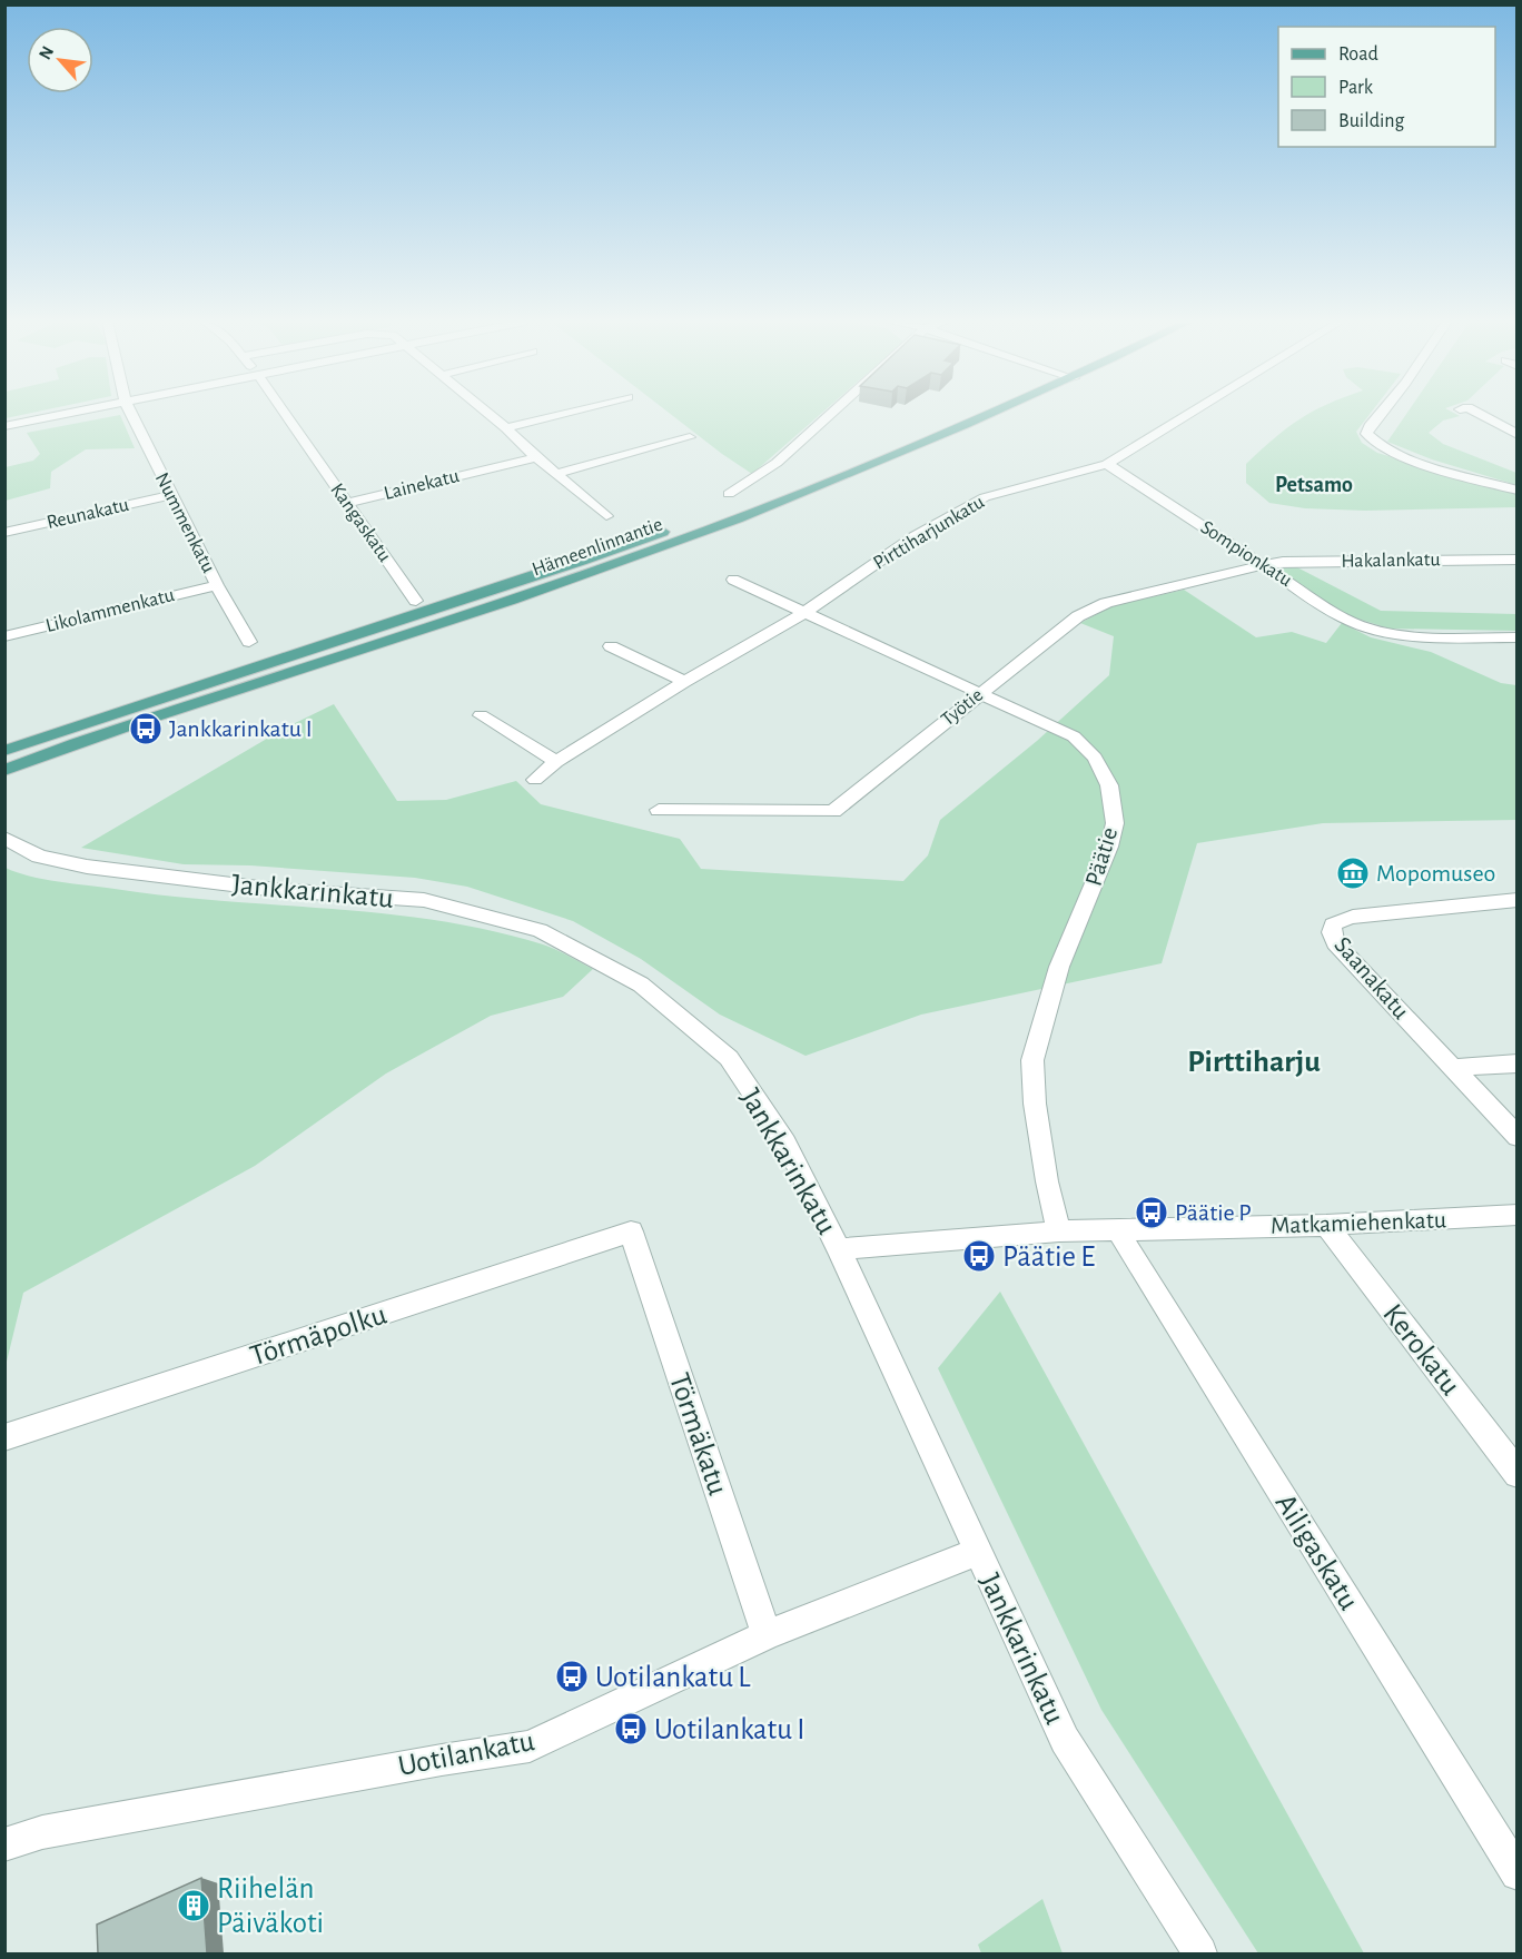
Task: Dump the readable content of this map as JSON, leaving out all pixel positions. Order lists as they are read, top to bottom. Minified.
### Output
{"streets":{"main road":["Hämeenlinnantie"],"street":["Lainekatu","Reunakatu","Nummenkatu","Kangaskatu","Pirttiharjunkatu","Sompionkatu","Hakalankatu","Likolammenkatu","Työtie","Päätie","Jankkarinkatu","Saanakatu","Matkamiehenkatu","Törmäpolku","Kerokatu","Törmäkatu","Ailigaskatu","Uotilankatu"]},"crossings":[["Lainekatu","Kangaskatu"],["Reunakatu","Nummenkatu"],["Nummenkatu","Likolammenkatu"],["Pirttiharjunkatu","Sompionkatu"],["Pirttiharjunkatu","Päätie"],["Sompionkatu","Hakalankatu"],["Sompionkatu","Työtie"],["Hakalankatu","Työtie"],["Työtie","Päätie"],["Päätie","Matkamiehenkatu"],["Jankkarinkatu","Matkamiehenkatu"],["Jankkarinkatu","Uotilankatu"],["Matkamiehenkatu","Kerokatu"],["Matkamiehenkatu","Ailigaskatu"],["Törmäpolku","Törmäkatu"],["Törmäkatu","Uotilankatu"]],"districts":["Petsamo","Pirttiharju"],"places":{"bus stop":["Jankkarinkatu I","Päätie P","Päätie E","Uotilankatu L","Uotilankatu I"],"museum":["Mopomuseo"],"building":["Riihelän Päiväkoti"]},"legend":["Road","Park","Building"],"north":"top left"}
